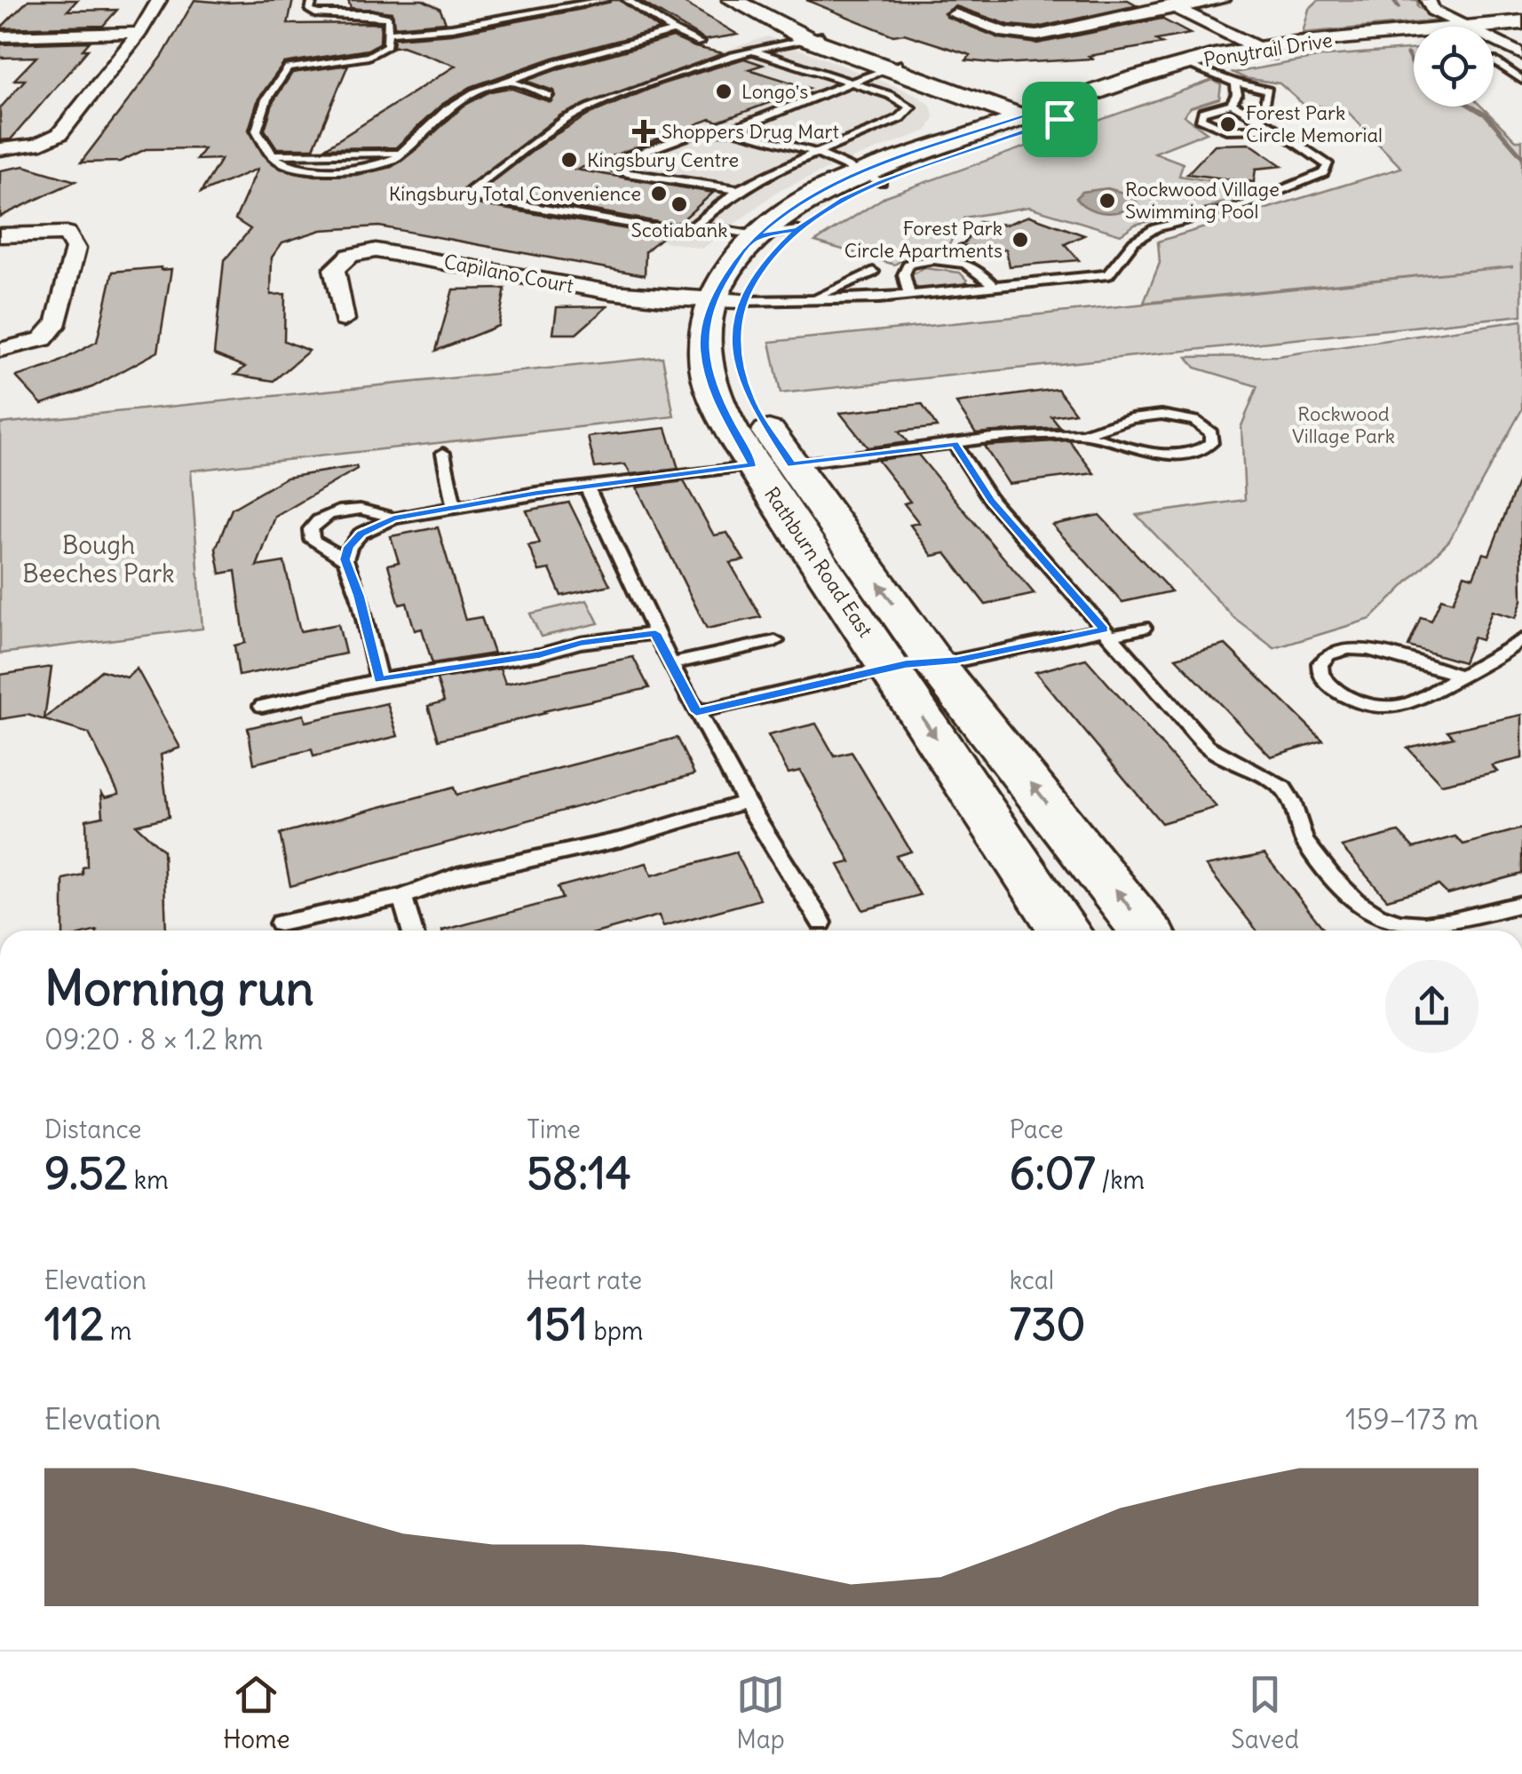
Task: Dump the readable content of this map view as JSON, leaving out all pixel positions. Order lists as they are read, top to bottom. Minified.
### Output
{"streets":{"street":["Ponytrail Drive","Capilano Court","Rathburn Road East"]},"crossings":[["Ponytrail Drive","Rathburn Road East"],["Capilano Court","Rathburn Road East"]],"parks":["Rockwood Village Park","Bough Beeches Park"],"places":{"other":["Longo's","Forest Park Circle Memorial","Kingsbury Centre","Kingsbury Total Convenience","Rockwood Village Swimming Pool","Scotiabank","Forest Park Circle Apartments"],"health":["Shoppers Drug Mart"]},"page":{"heading":["Morning run","09:20 · 8 × 1.2 km"],"stats":[["Distance","9.52 km"],["Time","58:14"],["Pace","6:07 /km"],["Elevation","112 m"],["Heart rate","151 bpm"],["kcal","730"]],"chart":["Elevation","159–173 m"],"tabs":["Home","Map","Saved"]}}
